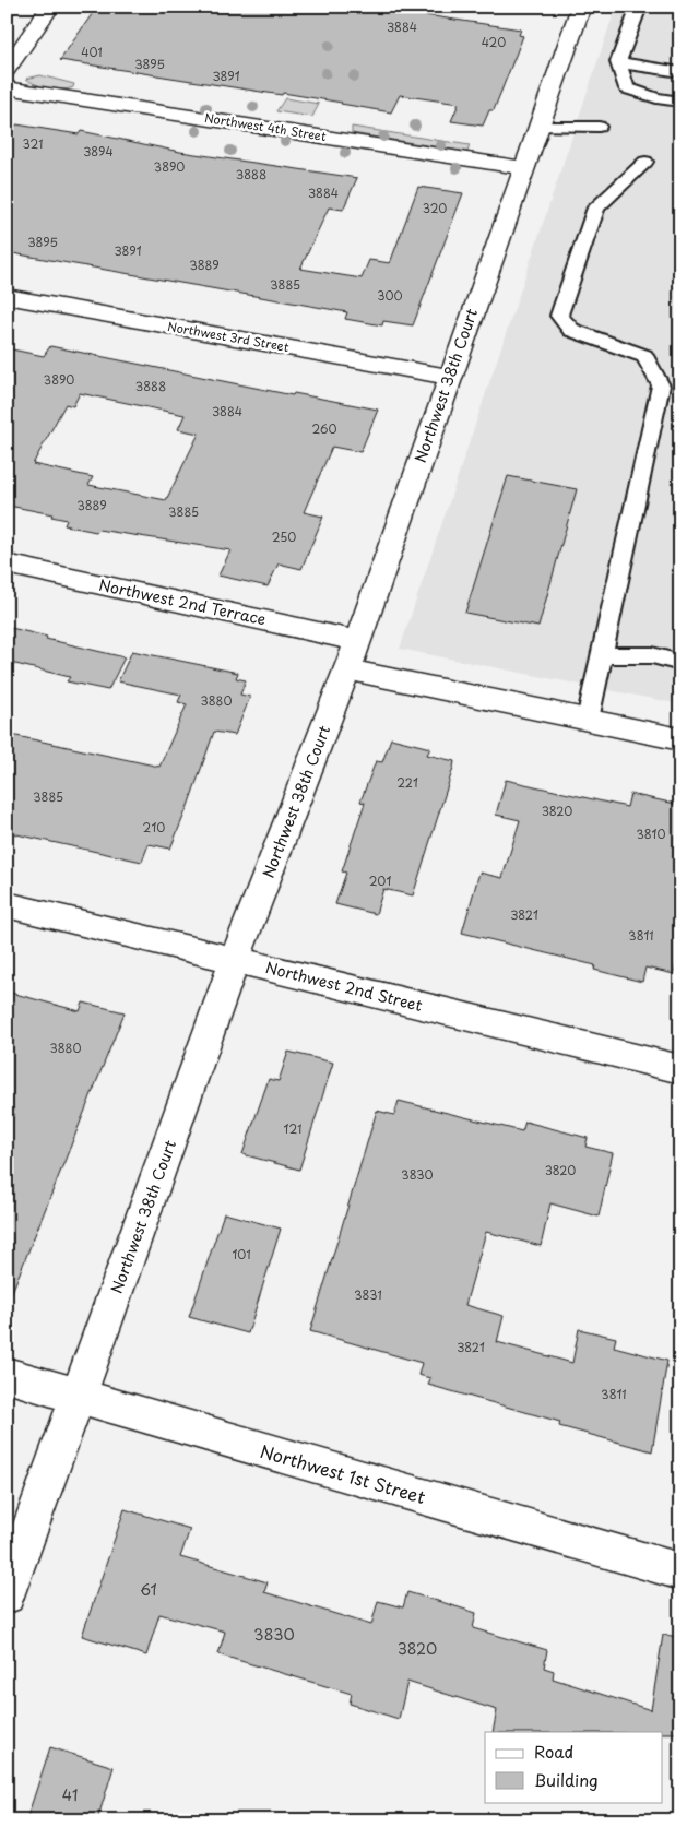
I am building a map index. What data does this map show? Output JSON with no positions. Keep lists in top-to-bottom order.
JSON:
{
  "streets": {
    "street": [
      "Northwest 4th Street",
      "Northwest 3rd Street",
      "Northwest 38th Court",
      "Northwest 2nd Terrace",
      "Northwest 2nd Street",
      "Northwest 1st Street"
    ]
  },
  "crossings": [
    ["Northwest 4th Street", "Northwest 38th Court"],
    ["Northwest 3rd Street", "Northwest 38th Court"],
    ["Northwest 38th Court", "Northwest 2nd Terrace"],
    ["Northwest 38th Court", "Northwest 2nd Street"],
    ["Northwest 38th Court", "Northwest 1st Street"]
  ],
  "house_numbers": [
    "3884",
    "420",
    "401",
    "3895",
    "3891",
    "321",
    "3894",
    "3890",
    "3888",
    "3884",
    "320",
    "3895",
    "3891",
    "3889",
    "3885",
    "300",
    "3890",
    "3888",
    "3884",
    "260",
    "3889",
    "3885",
    "250",
    "3880",
    "221",
    "3885",
    "3820",
    "210",
    "3810",
    "201",
    "3821",
    "3811",
    "3880",
    "121",
    "3820",
    "3830",
    "101",
    "3831",
    "3821",
    "3811",
    "61",
    "3830",
    "3820",
    "41"
  ],
  "legend": ["Road", "Building"]
}
